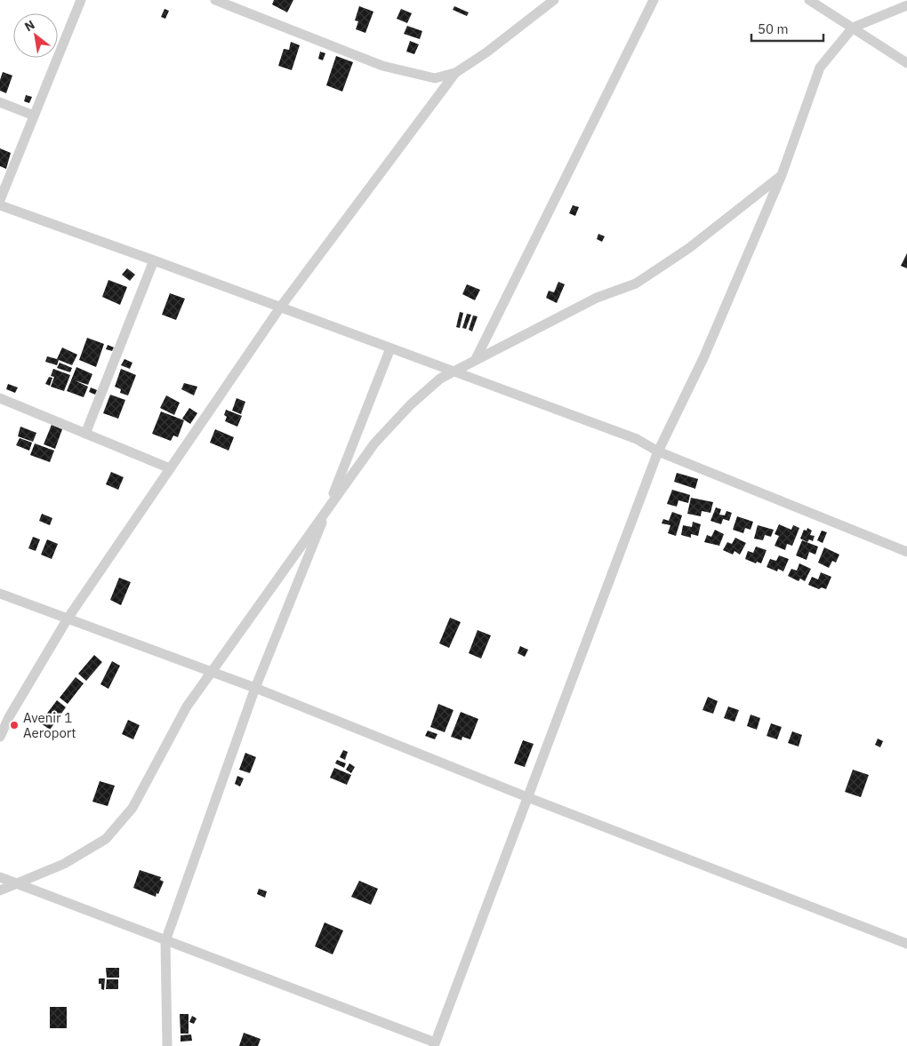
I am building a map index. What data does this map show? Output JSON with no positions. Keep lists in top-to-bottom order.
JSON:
{
  "places": ["Avenir 1 Aeroport"],
  "scale_bar": "50 m",
  "north": "top left"
}
